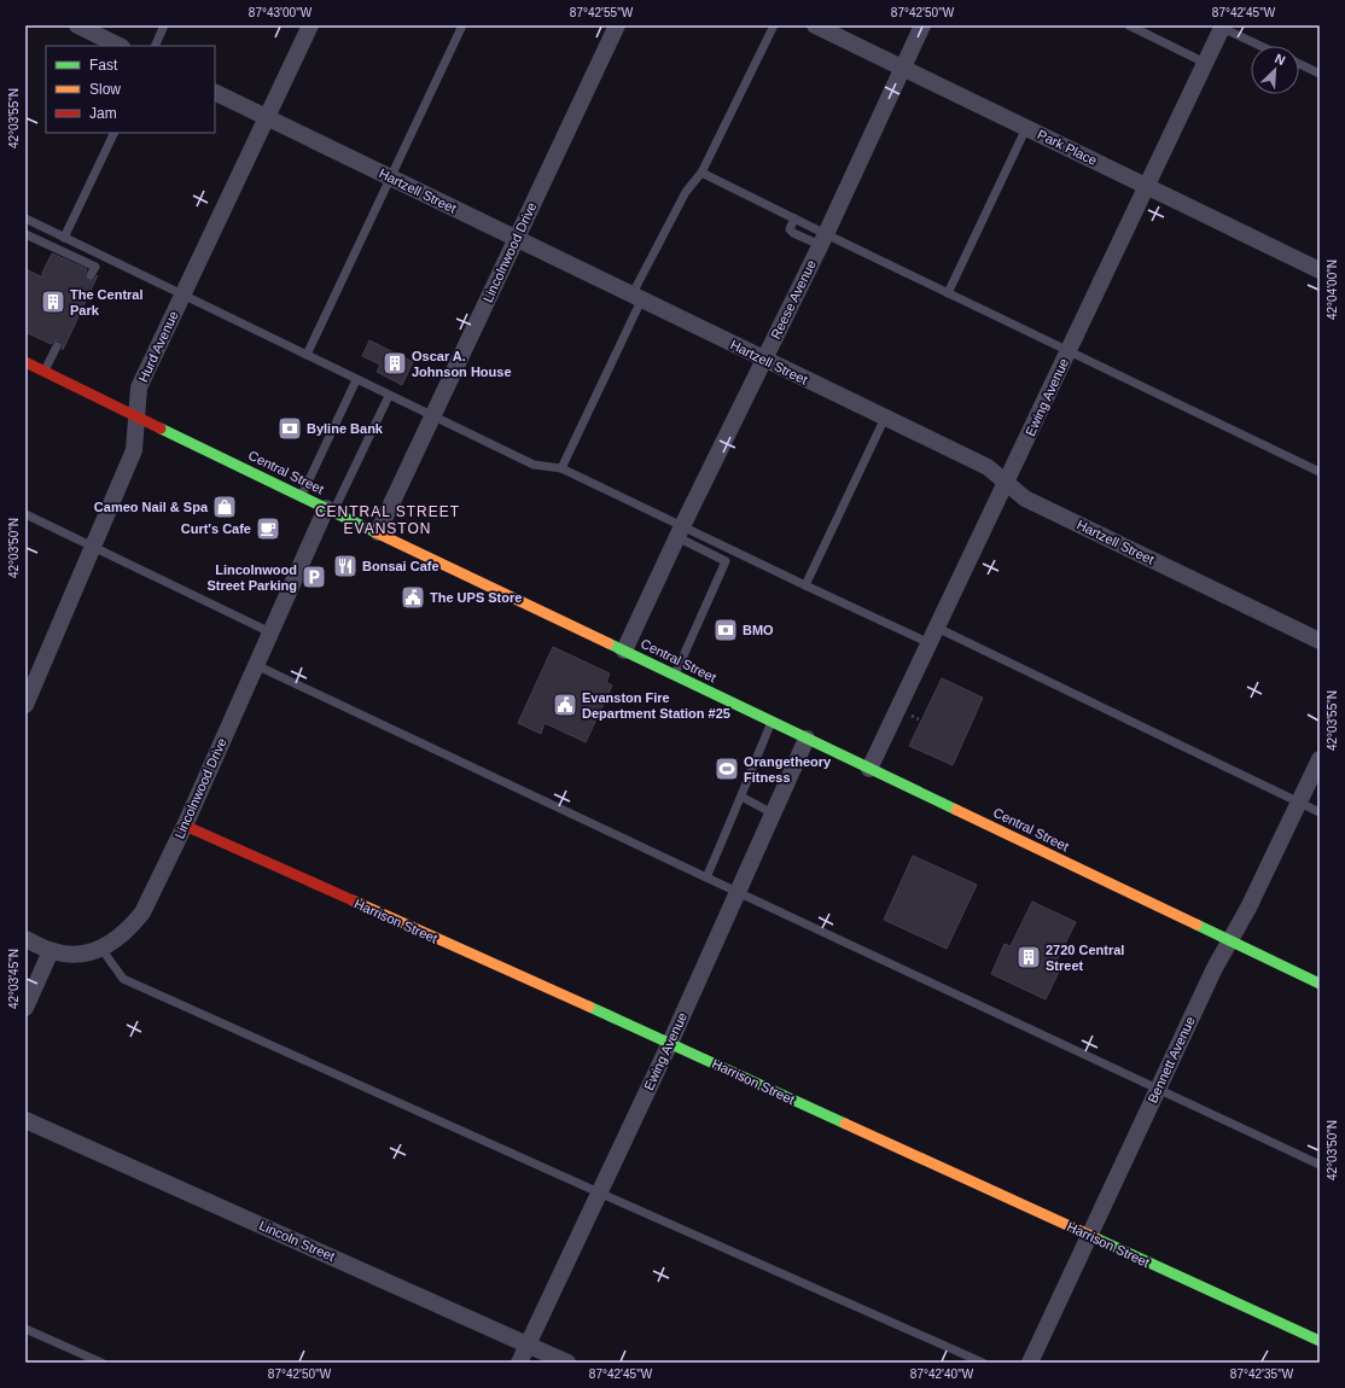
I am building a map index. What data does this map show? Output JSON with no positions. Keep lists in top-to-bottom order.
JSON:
{
  "streets": {
    "main road": ["Central Street", "Harrison Street"],
    "street": [
      "Park Place",
      "Hartzell Street",
      "Lincolnwood Drive",
      "Reese Avenue",
      "Hurd Avenue",
      "Ewing Avenue",
      "Bennett Avenue",
      "Lincoln Street"
    ]
  },
  "crossings": [
    ["Park Place", "Reese Avenue"],
    ["Park Place", "Ewing Avenue"],
    ["Hartzell Street", "Lincolnwood Drive"],
    ["Hartzell Street", "Reese Avenue"],
    ["Hartzell Street", "Hurd Avenue"],
    ["Hartzell Street", "Ewing Avenue"],
    ["Lincolnwood Drive", "Central Street"],
    ["Lincolnwood Drive", "Harrison Street"],
    ["Reese Avenue", "Central Street"],
    ["Hurd Avenue", "Central Street"],
    ["Ewing Avenue", "Central Street"],
    ["Ewing Avenue", "Harrison Street"],
    ["Ewing Avenue", "Lincoln Street"],
    ["Central Street", "Bennett Avenue"],
    ["Harrison Street", "Bennett Avenue"]
  ],
  "districts": ["CENTRAL STREET EVANSTON"],
  "places": {
    "building": ["The Central Park", "Oscar A. Johnson House", "2720 Central Street"],
    "bank": ["Byline Bank", "BMO"],
    "shop": ["Cameo Nail & Spa"],
    "cafe": ["Curt's Cafe"],
    "restaurant": ["Bonsai Cafe"],
    "parking": ["Lincolnwood Street Parking"],
    "public building": ["The UPS Store", "Evanston Fire Department Station #25"],
    "sports": ["Orangetheory Fitness"]
  },
  "legend": ["Fast", "Slow", "Jam"],
  "north": "top right",
  "coordinates": [
    "87°43'00\"W",
    "87°42'55\"W",
    "87°42'50\"W",
    "87°42'45\"W",
    "42°03'55\"N",
    "42°04'00\"N",
    "42°03'50\"N",
    "42°03'45\"N",
    "87°42'40\"W",
    "87°42'35\"W"
  ]
}
